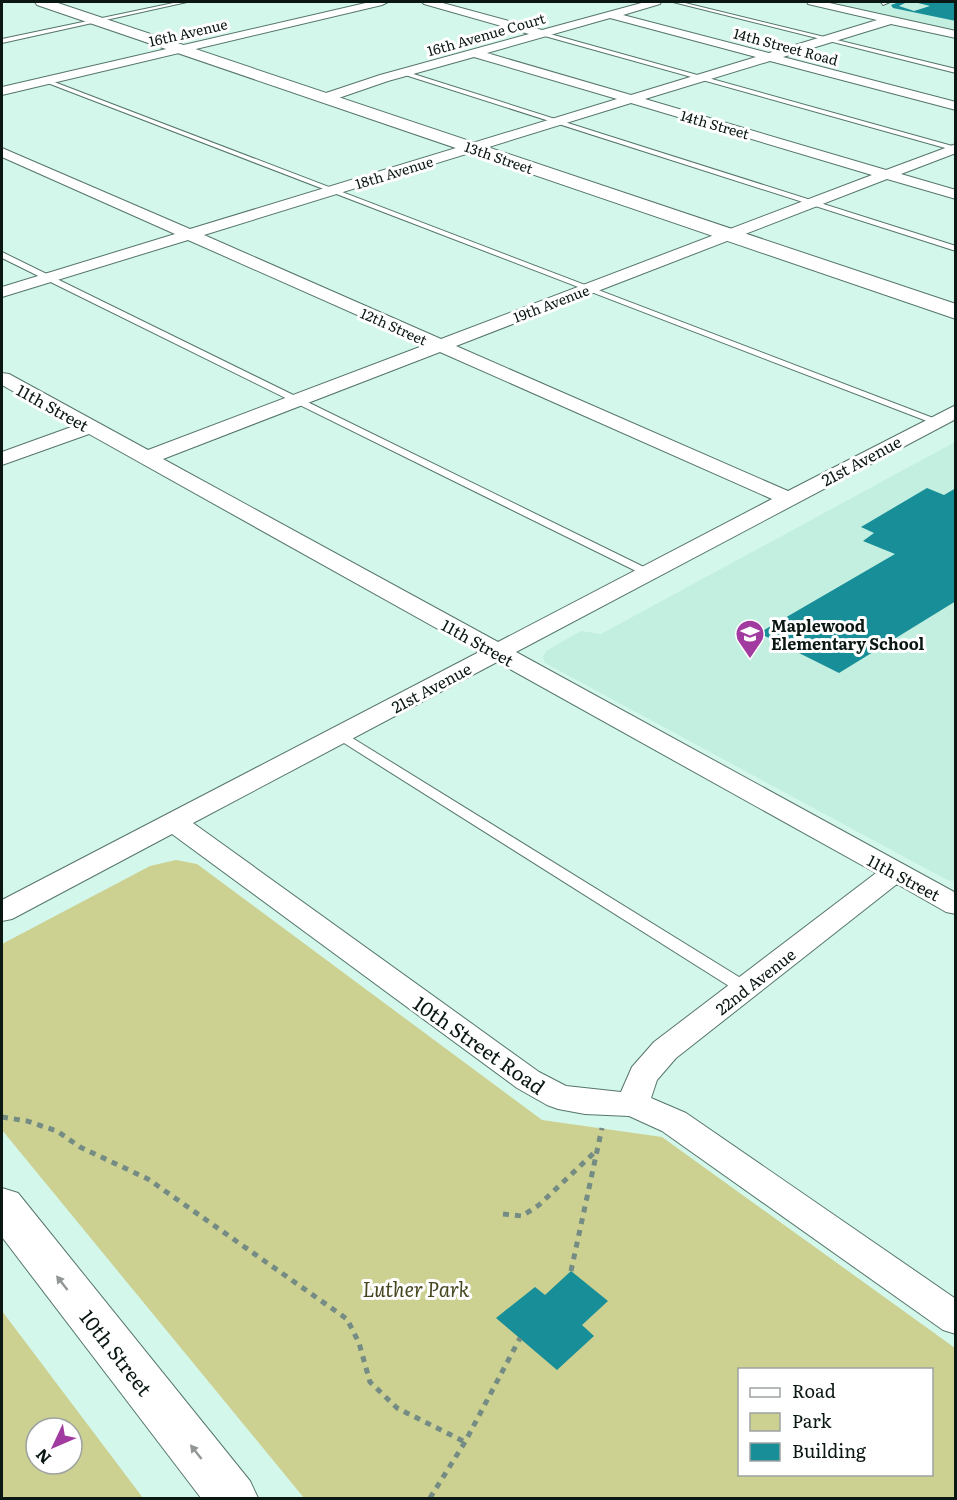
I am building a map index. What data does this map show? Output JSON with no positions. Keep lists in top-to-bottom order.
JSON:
{
  "streets": {
    "street": [
      "16th Avenue",
      "16th Avenue Court",
      "14th Street Road",
      "14th Street",
      "13th Street",
      "18th Avenue",
      "19th Avenue",
      "12th Street",
      "11th Street",
      "21st Avenue",
      "22nd Avenue",
      "10th Street Road",
      "10th Street"
    ]
  },
  "crossings": [
    ["16th Avenue", "13th Street"],
    ["16th Avenue Court", "14th Street Road"],
    ["16th Avenue Court", "14th Street"],
    ["16th Avenue Court", "13th Street"],
    ["14th Street Road", "18th Avenue"],
    ["14th Street", "18th Avenue"],
    ["14th Street", "19th Avenue"],
    ["13th Street", "18th Avenue"],
    ["13th Street", "19th Avenue"],
    ["18th Avenue", "12th Street"],
    ["19th Avenue", "12th Street"],
    ["19th Avenue", "11th Street"],
    ["12th Street", "21st Avenue"],
    ["11th Street", "21st Avenue"],
    ["11th Street", "22nd Avenue"],
    ["21st Avenue", "10th Street Road"],
    ["22nd Avenue", "10th Street Road"]
  ],
  "one_way": ["10th Street"],
  "parks": ["Luther Park"],
  "places": {
    "school or university": ["Maplewood Elementary School"]
  },
  "legend": ["Road", "Park", "Building"],
  "north": "bottom left"
}
